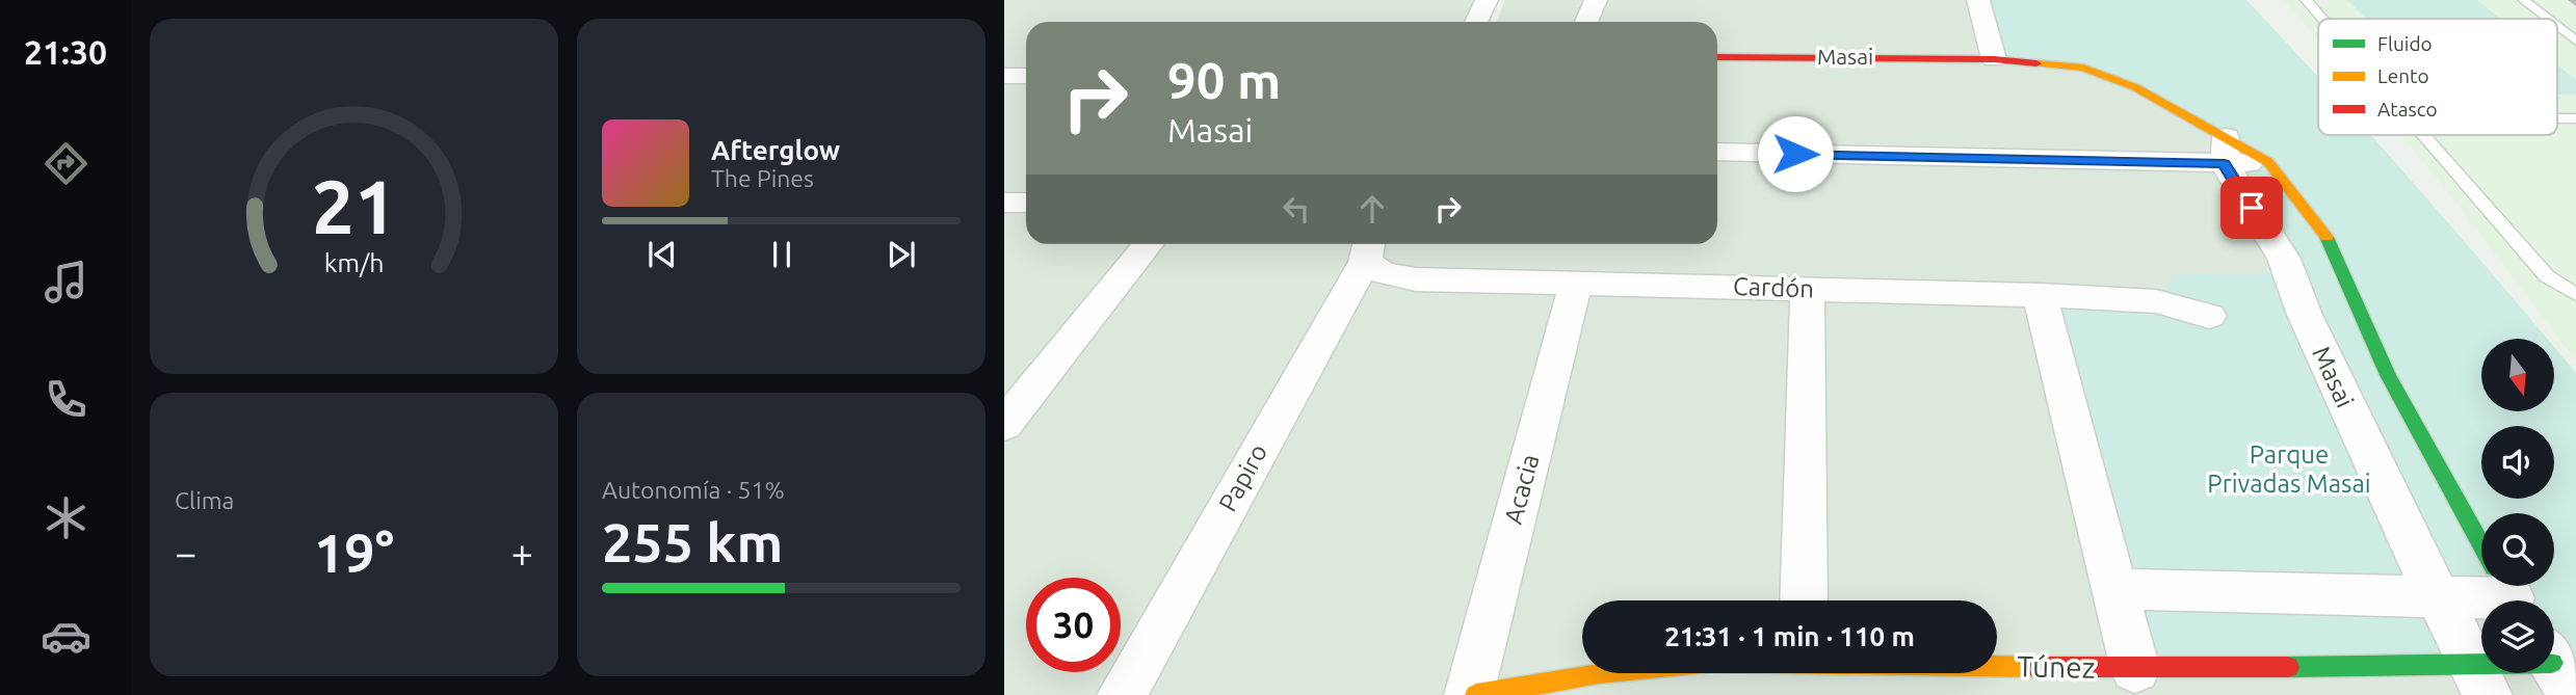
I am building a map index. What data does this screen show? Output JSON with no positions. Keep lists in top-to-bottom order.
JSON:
{
  "streets": {
    "street": [
      "Masai",
      "Cardón",
      "Papiro",
      "Acacia",
      "Túnez"
    ]
  },
  "crossings": [
    ["Masai", "Túnez"],
    ["Cardón", "Papiro"],
    ["Cardón", "Acacia"]
  ],
  "parks": ["Parque Privadas Masai"],
  "legend": ["Fluido", "Lento", "Atasco"],
  "north": "bottom",
  "page": {
    "tabs": "21:30",
    "turn": ["90 m", "Masai"],
    "song": ["Afterglow", "The Pines"],
    "tile": [
      "Clima",
      ["Autonomía · 51%", "255 km"]
    ],
    "heat": ["−", "19°", "+"],
    "limit": "30",
    "trip": "21:31 · 1 min · 110 m",
    "gauge": ["21", "km/h"]
  }
}
